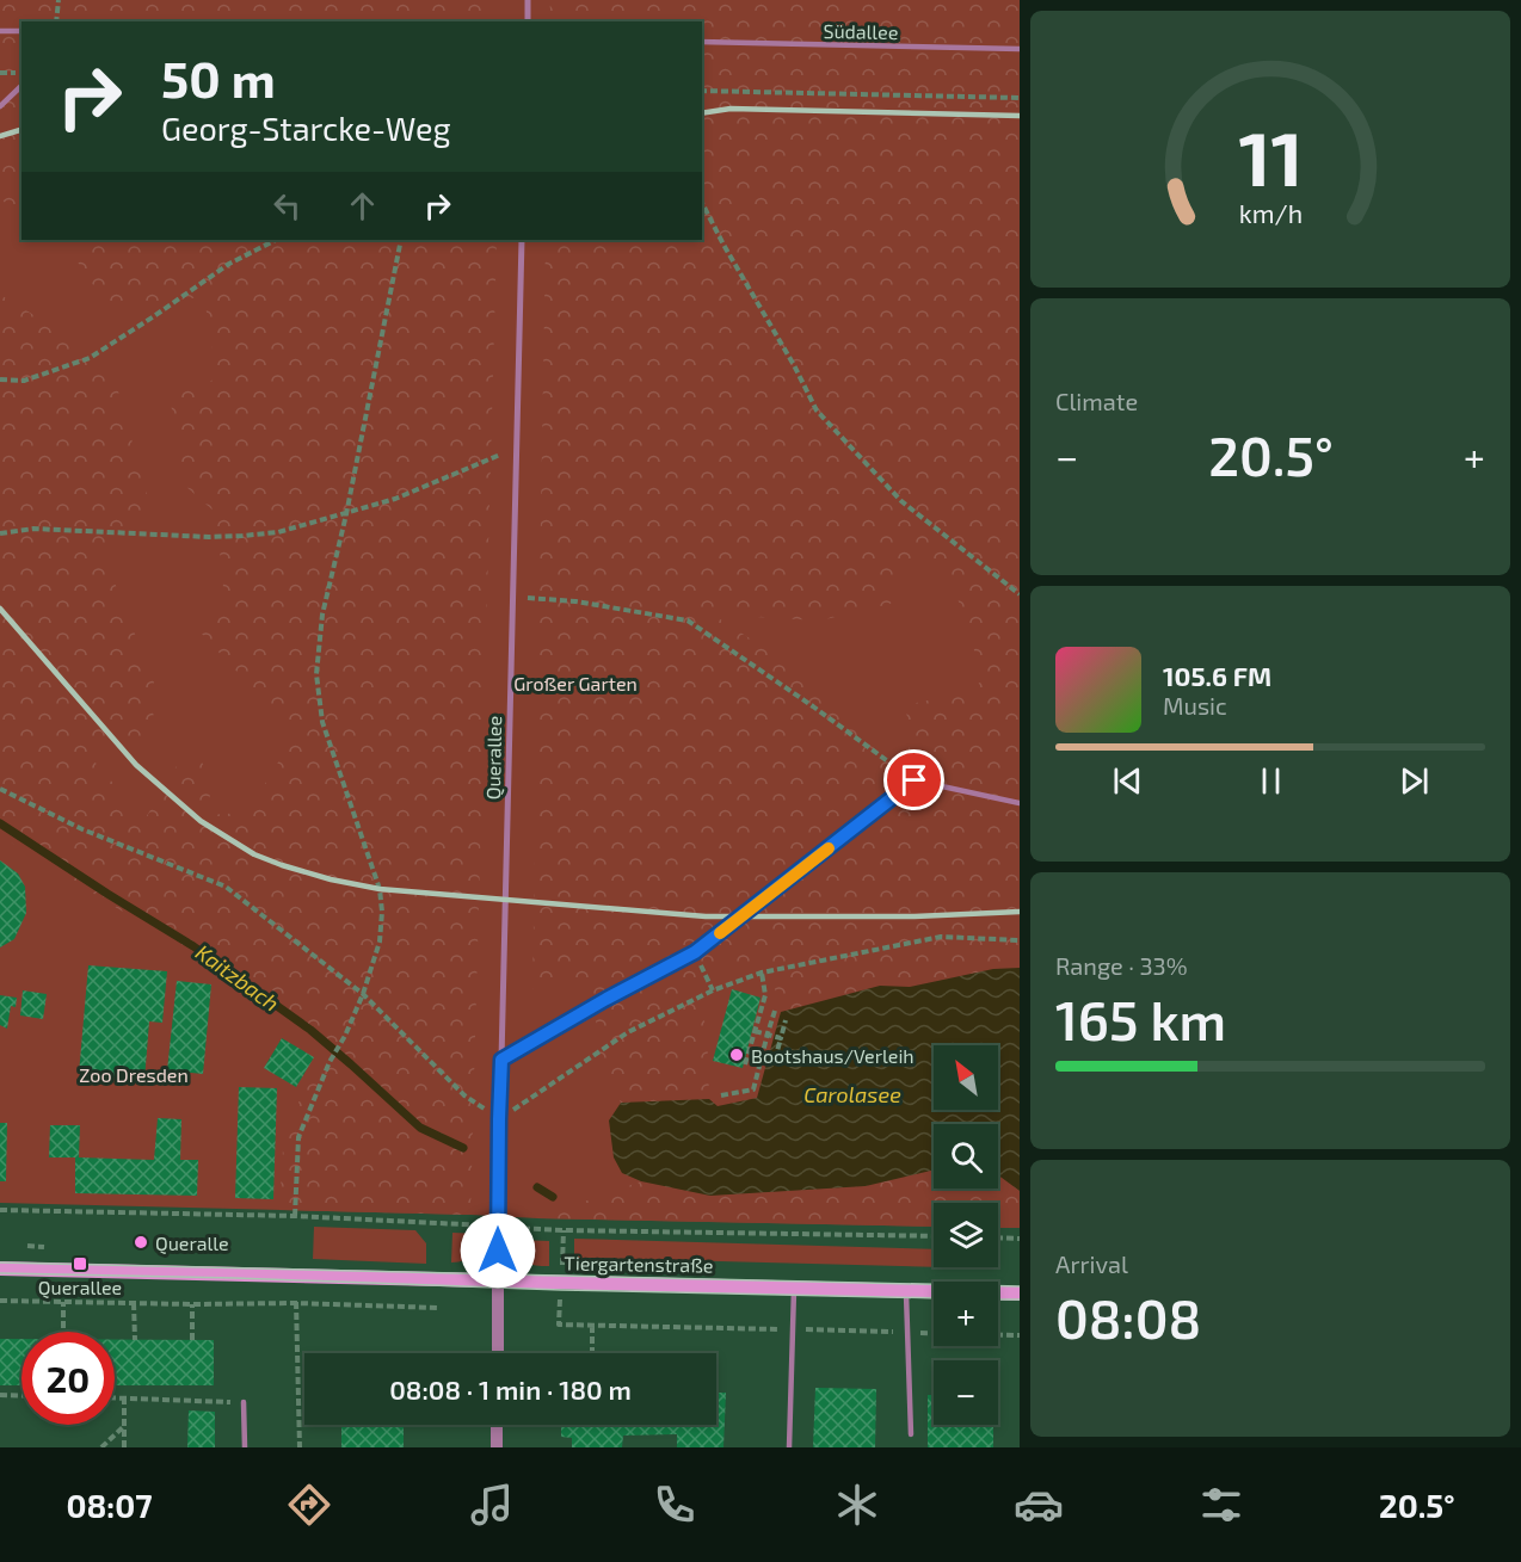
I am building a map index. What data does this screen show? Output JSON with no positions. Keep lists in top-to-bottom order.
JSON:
{
  "streets": {
    "main road": ["Tiergartenstraße"],
    "street": ["Querallee"],
    "lane": ["Südallee"]
  },
  "crossings": [
    ["Querallee", "Tiergartenstraße"]
  ],
  "water": ["Kaitzbach", "Carolasee"],
  "parks": ["Großer Garten", "Zoo Dresden"],
  "places": {
    "other": ["Bootshaus/Verleih", "Queralle"],
    "transit": ["Querallee"]
  },
  "north": "top left",
  "page": {
    "turn": ["50 m", "Georg-Starcke-Weg"],
    "tile": [
      "Climate",
      ["Range · 33%", "165 km"],
      ["Arrival", "08:08"]
    ],
    "heat": ["−", "20.5°", "+"],
    "song": ["105.6 FM", "Music"],
    "map_buttons": ["+", "−"],
    "limit": "20",
    "trip": "08:08 · 1 min · 180 m",
    "tabs": ["08:07", "20.5°"],
    "gauge": ["11", "km/h"]
  }
}
